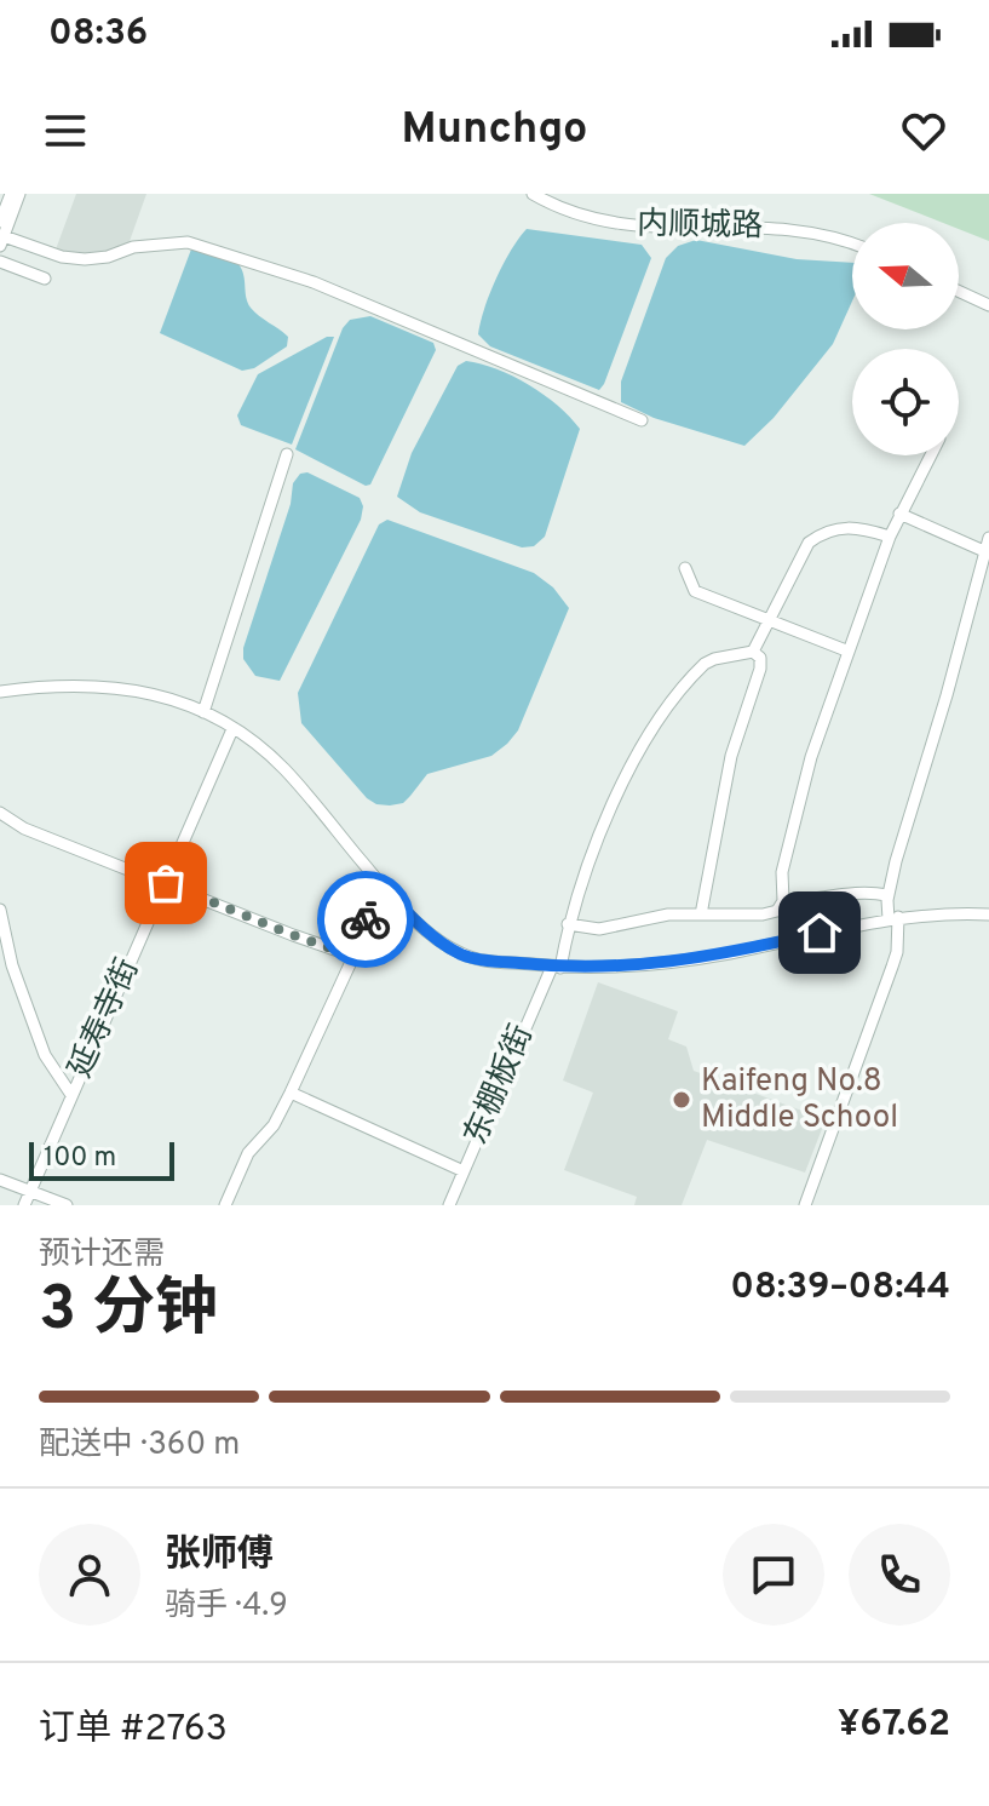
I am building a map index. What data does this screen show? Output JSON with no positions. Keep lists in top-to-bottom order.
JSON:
{
  "streets": {
    "street": ["内顺城路", "延寿寺街", "东棚板街"]
  },
  "places": ["Kaifeng No.8 Middle School"],
  "scale_bar": "100 m",
  "north": "left",
  "page": {
    "status": "08:36",
    "header": "Munchgo",
    "scale": "100 m",
    "heading": ["3 分钟", "预计还需", "08:39–08:44"],
    "panel": [
      "张师傅",
      "骑手 · 4.9",
      "订单 #2763",
      "¥67.62"
    ],
    "bar": "配送中 · 360 m"
  }
}
